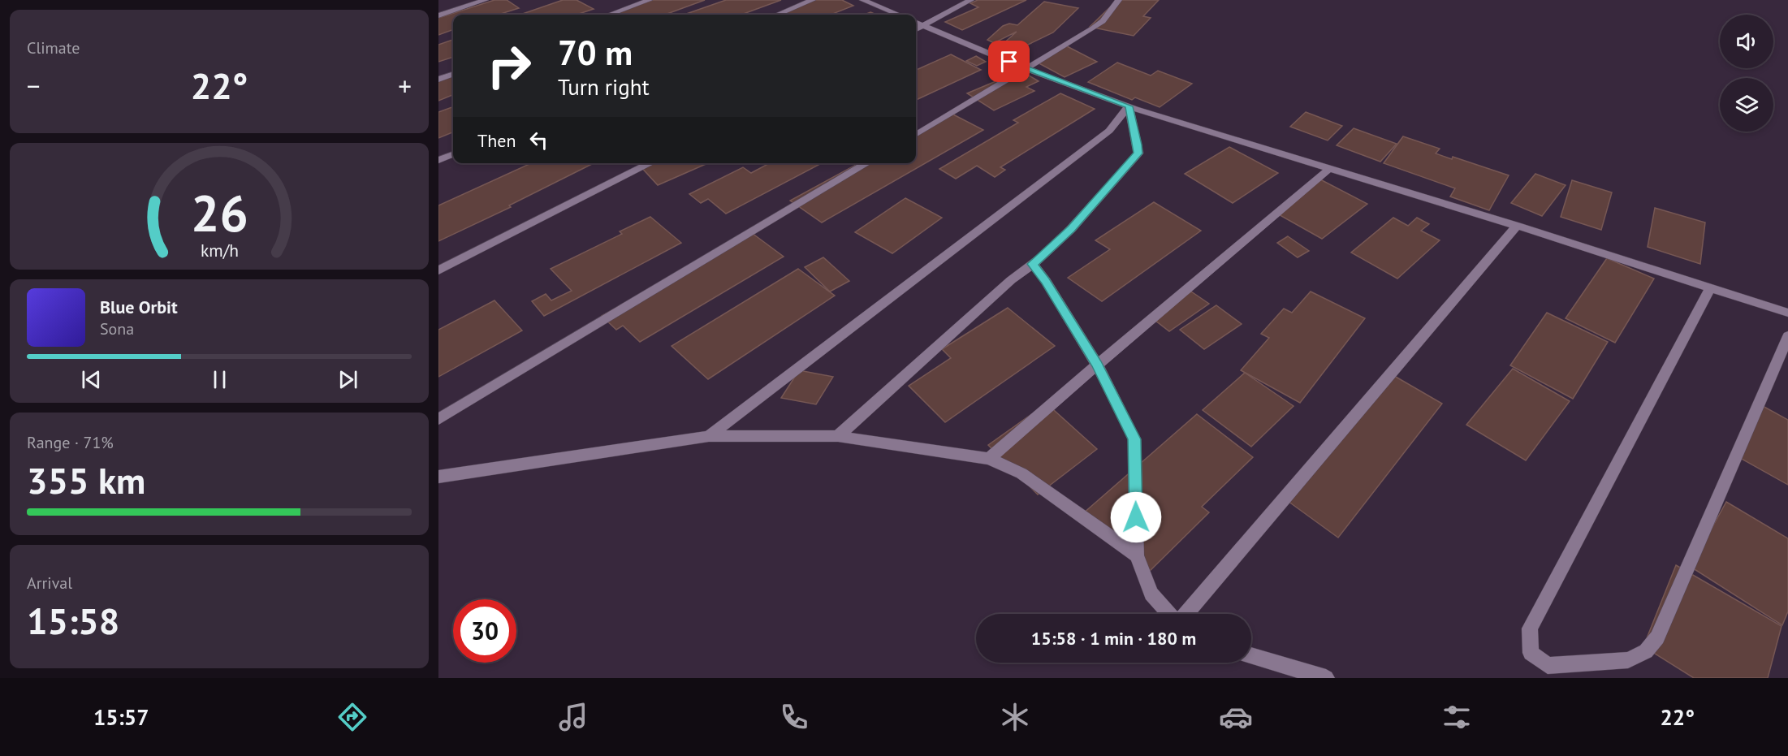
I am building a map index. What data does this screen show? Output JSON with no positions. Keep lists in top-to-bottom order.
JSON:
{
  "page": {
    "tile": [
      "Climate",
      ["Range · 71%", "355 km"],
      ["Arrival", "15:58"]
    ],
    "turn": ["70 m", "Turn right"],
    "heat": ["−", "22°", "+"],
    "then": "Then",
    "song": ["Blue Orbit", "Sona"],
    "limit": "30",
    "trip": "15:58 · 1 min · 180 m",
    "tabs": ["15:57", "22°"],
    "gauge": ["26", "km/h"]
  }
}
